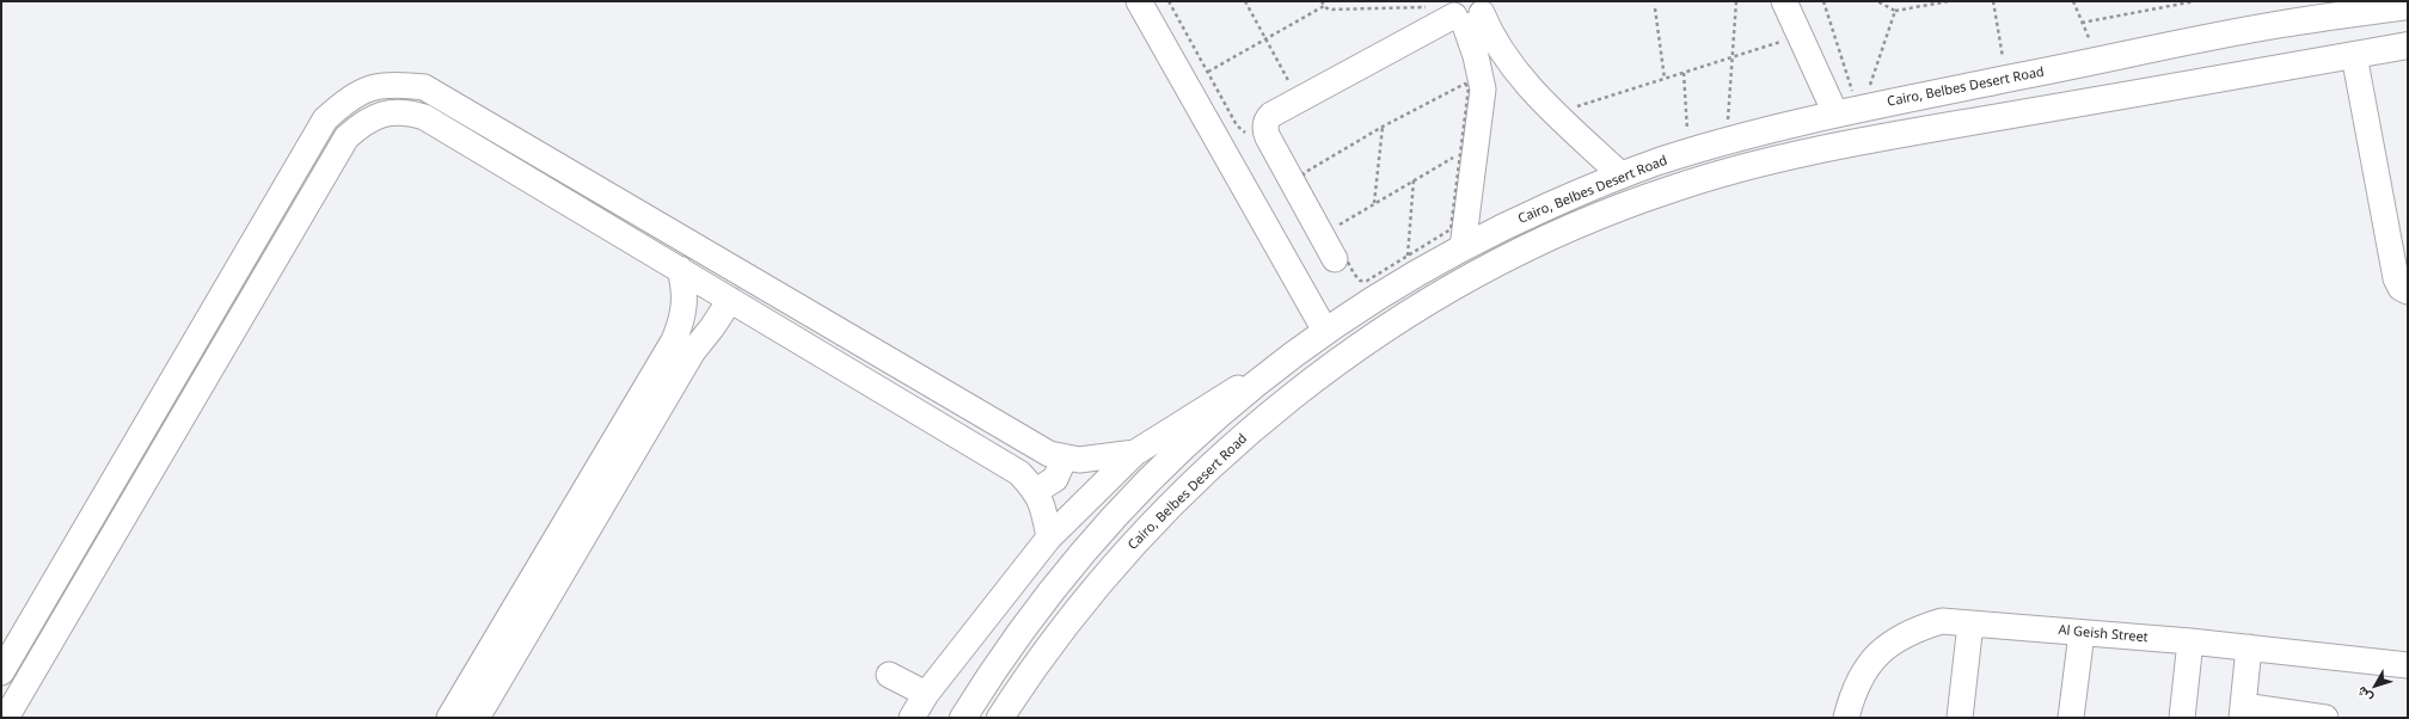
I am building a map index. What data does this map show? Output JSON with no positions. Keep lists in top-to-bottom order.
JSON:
{
  "streets": {
    "highway": ["Cairo, Belbes Desert Road"],
    "street": ["Al Geish Street"]
  },
  "north": "bottom left"
}
